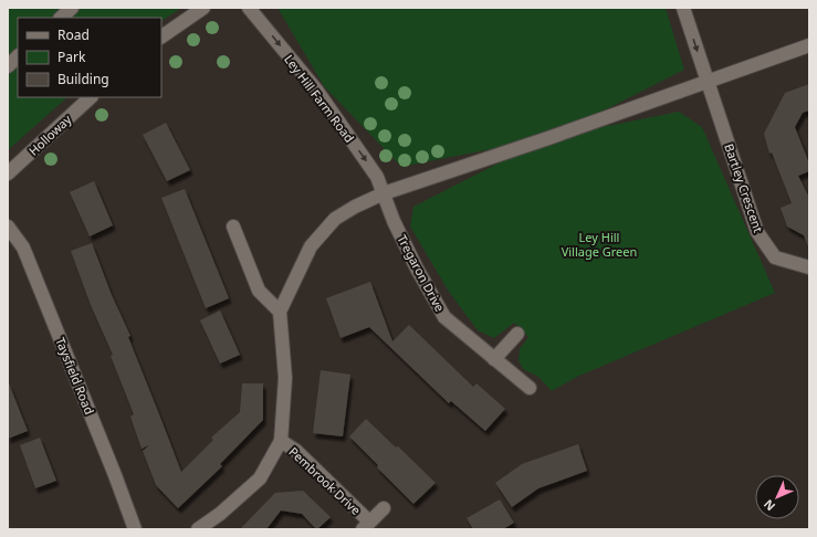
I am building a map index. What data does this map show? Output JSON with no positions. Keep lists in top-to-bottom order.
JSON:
{
  "streets": {
    "street": [
      "Ley Hill Farm Road",
      "Holloway",
      "Bartley Crescent",
      "Tregaron Drive",
      "Taysfield Road",
      "Pembrook Drive"
    ]
  },
  "crossings": [
    ["Ley Hill Farm Road", "Tregaron Drive"]
  ],
  "one_way": ["Ley Hill Farm Road"],
  "parks": ["Ley Hill Village Green"],
  "legend": ["Road", "Park", "Building"],
  "north": "bottom left"
}
